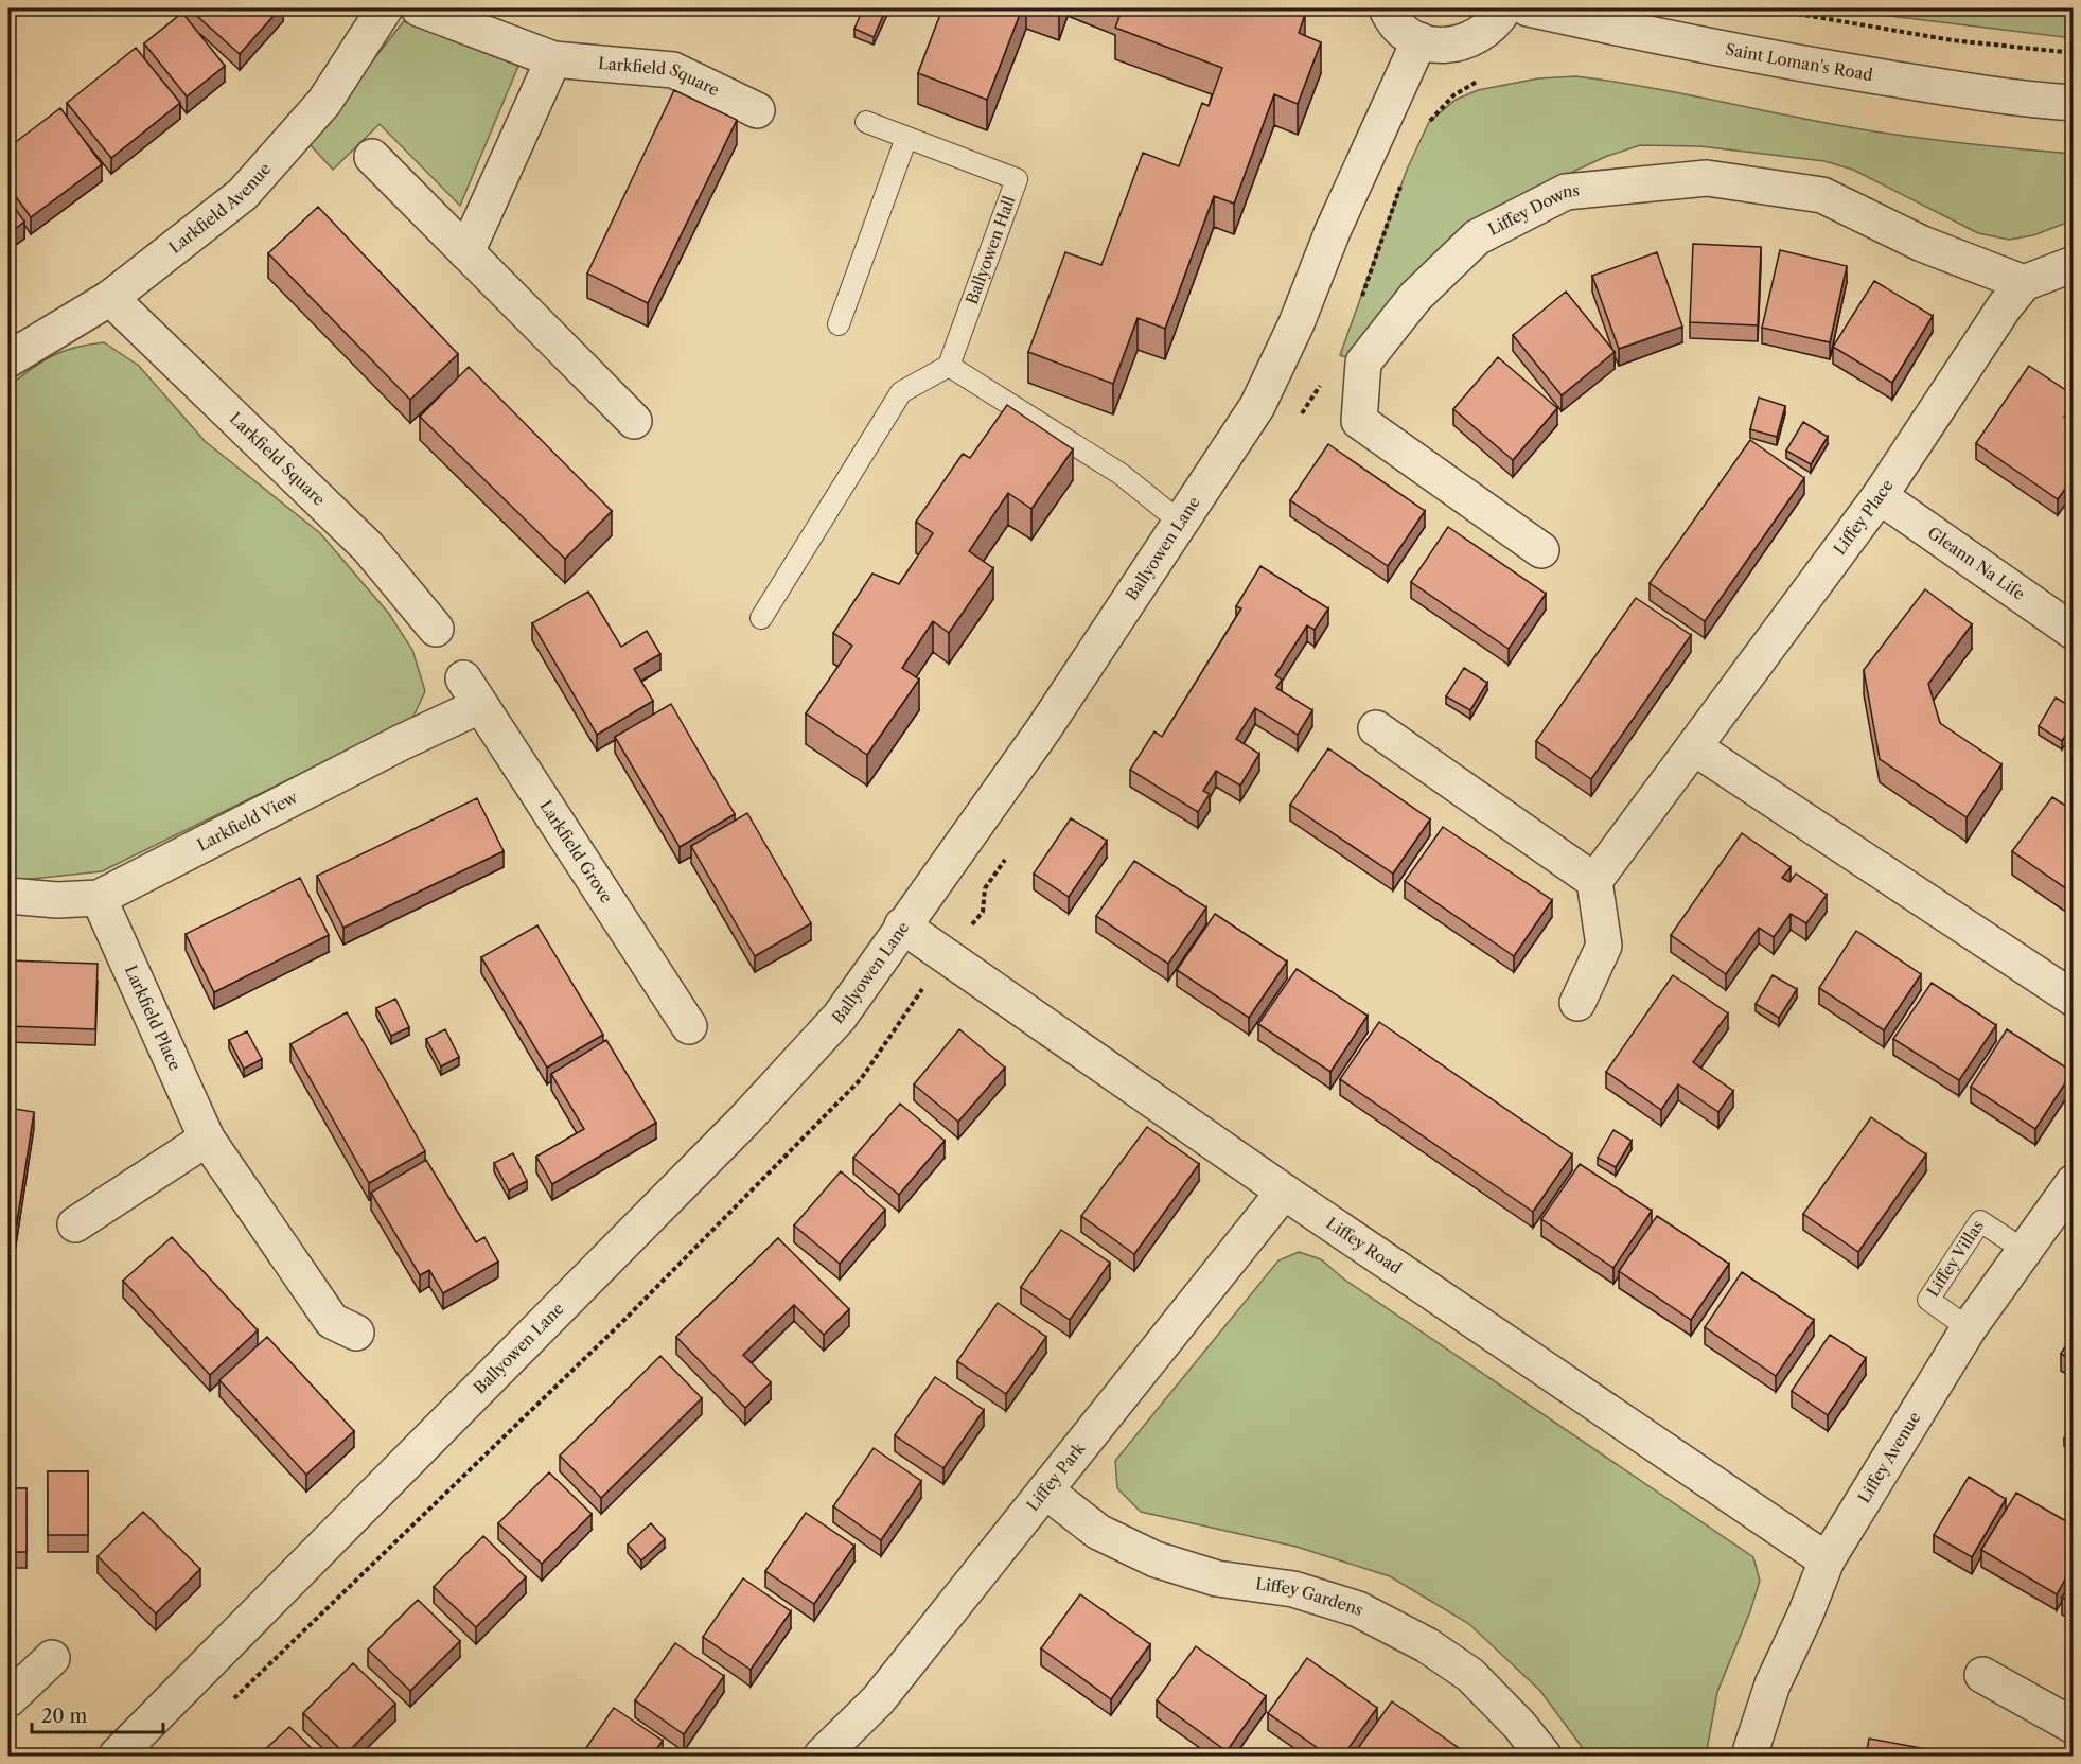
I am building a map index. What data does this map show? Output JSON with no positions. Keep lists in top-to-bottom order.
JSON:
{
  "streets": {
    "street": [
      "Saint Loman's Road",
      "Larkfield Square",
      "Larkfield Avenue",
      "Liffey Downs",
      "Liffey Place",
      "Ballyowen Lane",
      "Gleann Na Life",
      "Larkfield View",
      "Larkfield Grove",
      "Larkfield Place",
      "Liffey Road",
      "Liffey Avenue",
      "Liffey Park",
      "Liffey Gardens"
    ],
    "lane": ["Ballyowen Hall", "Liffey Villas"]
  },
  "crossings": [
    ["Larkfield Square", "Larkfield Avenue"],
    ["Liffey Downs", "Liffey Place"],
    ["Liffey Place", "Gleann Na Life"],
    ["Ballyowen Lane", "Liffey Road"],
    ["Larkfield View", "Larkfield Grove"],
    ["Larkfield View", "Larkfield Place"],
    ["Liffey Road", "Liffey Avenue"],
    ["Liffey Road", "Liffey Park"],
    ["Liffey Villas", "Liffey Avenue"],
    ["Liffey Park", "Liffey Gardens"]
  ],
  "scale_bar": "20 m"
}
